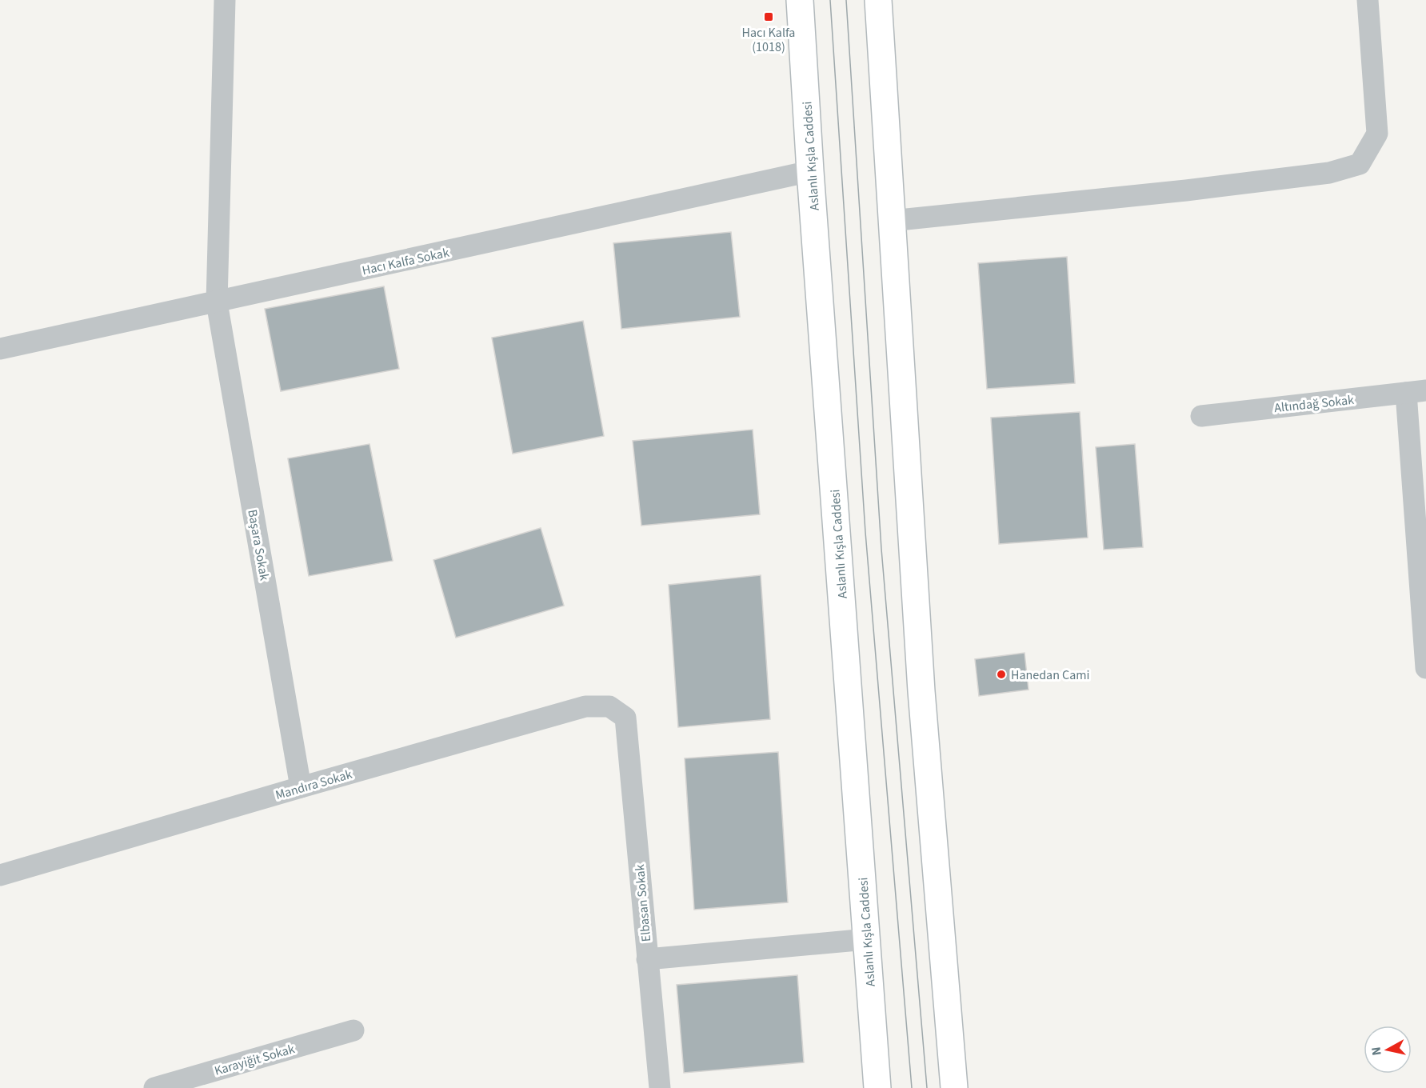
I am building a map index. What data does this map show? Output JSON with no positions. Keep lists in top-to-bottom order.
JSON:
{
  "streets": {
    "main road": ["Aslanlı Kışla Caddesi"],
    "street": [
      "Hacı Kalfa Sokak",
      "Altındağ Sokak",
      "Başara Sokak",
      "Mandıra Sokak",
      "Elbasan Sokak",
      "Karayiğit Sokak"
    ]
  },
  "crossings": [
    ["Aslanlı Kışla Caddesi", "Hacı Kalfa Sokak"],
    ["Hacı Kalfa Sokak", "Başara Sokak"],
    ["Başara Sokak", "Mandıra Sokak"],
    ["Mandıra Sokak", "Elbasan Sokak"]
  ],
  "places": {
    "transit": ["Hacı Kalfa (1018)"],
    "other": ["Hanedan Cami"]
  },
  "north": "left"
}
